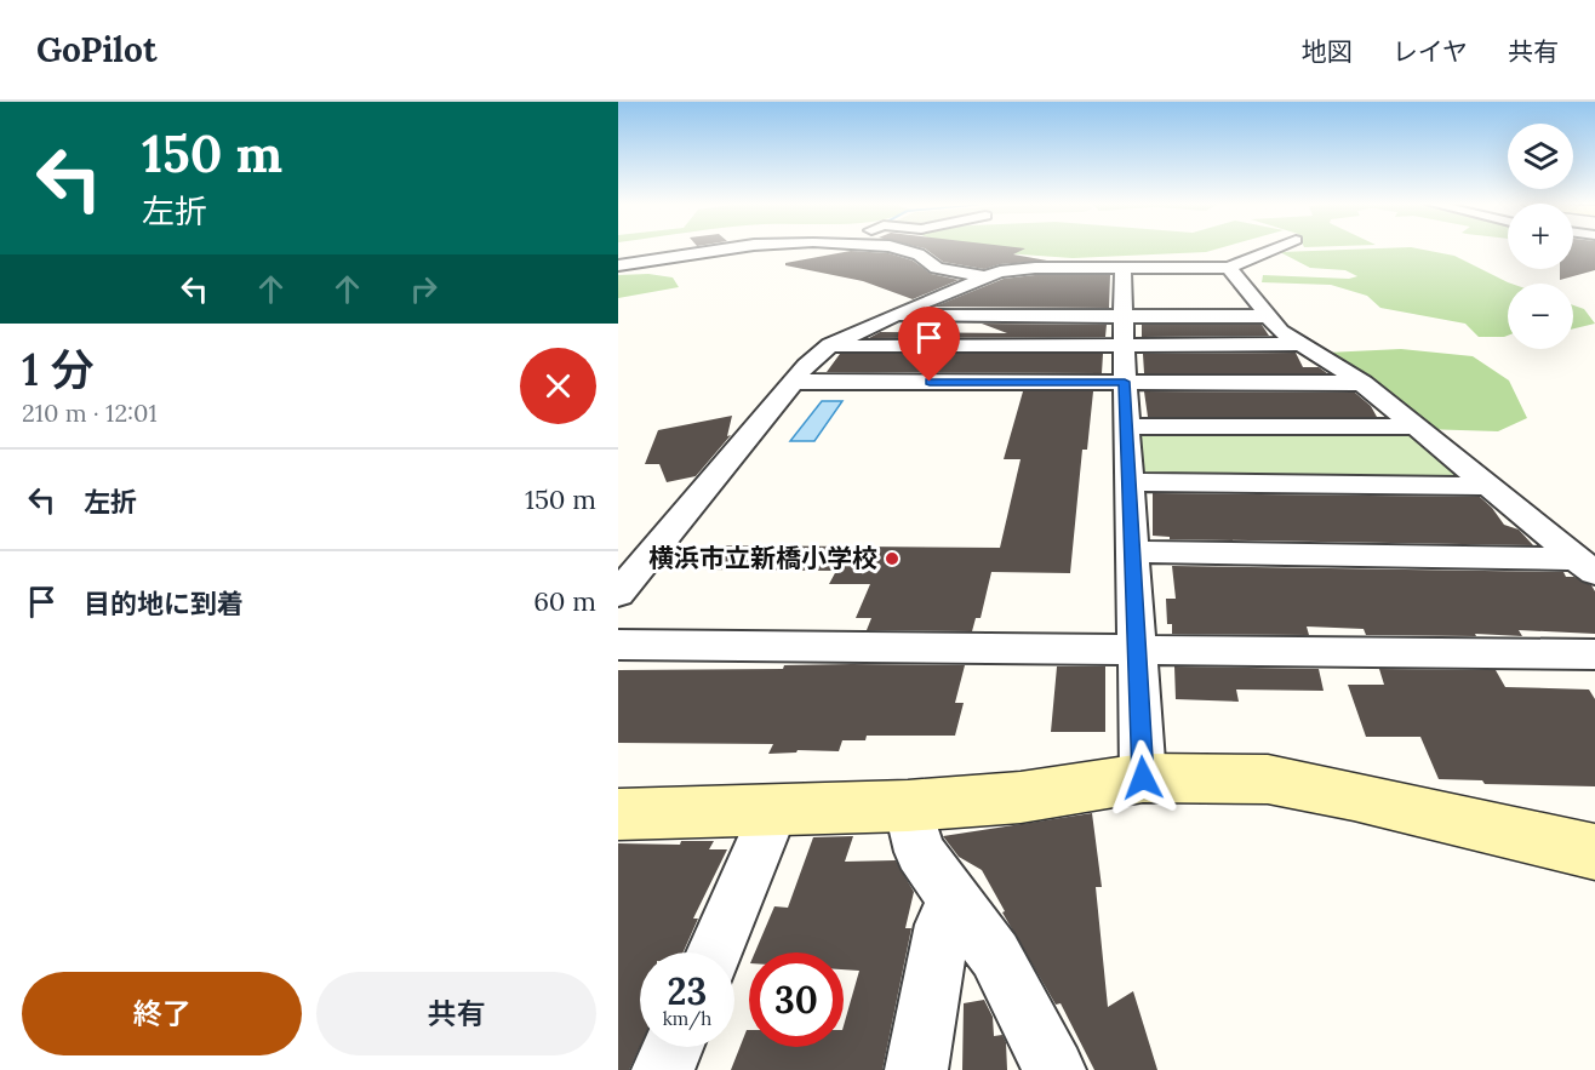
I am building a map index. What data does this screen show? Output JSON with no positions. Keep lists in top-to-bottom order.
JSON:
{
  "places": ["横浜市立新橋小学校"],
  "page": {
    "header": "GoPilot",
    "nav": ["地図", "レイヤ", "共有"],
    "turn": ["150 m", "左折"],
    "map_buttons": ["+", "−"],
    "heading": ["1 分", "210 m · 12:01"],
    "list": [
      {
        "name": "左折",
        "value": "150 m"
      },
      {
        "name": "目的地に到着",
        "value": "60 m"
      }
    ],
    "speed": "23 km/h",
    "limit": "30",
    "buttons": ["終了", "共有"]
  }
}
